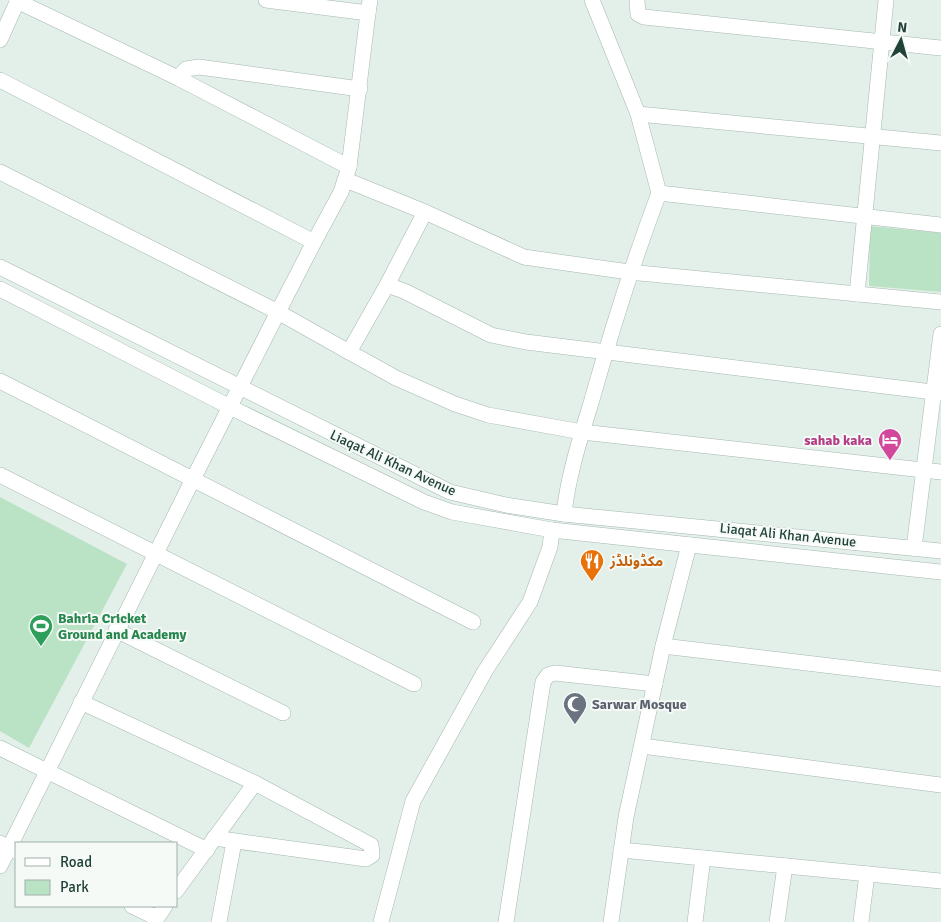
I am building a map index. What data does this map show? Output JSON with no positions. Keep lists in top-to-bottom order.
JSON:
{
  "streets": {
    "street": ["Liaqat Ali Khan Avenue"]
  },
  "places": {
    "hotel": ["sahab kaka"],
    "restaurant": ["مکڈونلڈز"],
    "sports": ["Bahria Cricket Ground and Academy"],
    "mosque": ["Sarwar Mosque"]
  },
  "legend": ["Road", "Park"],
  "north": "top"
}
